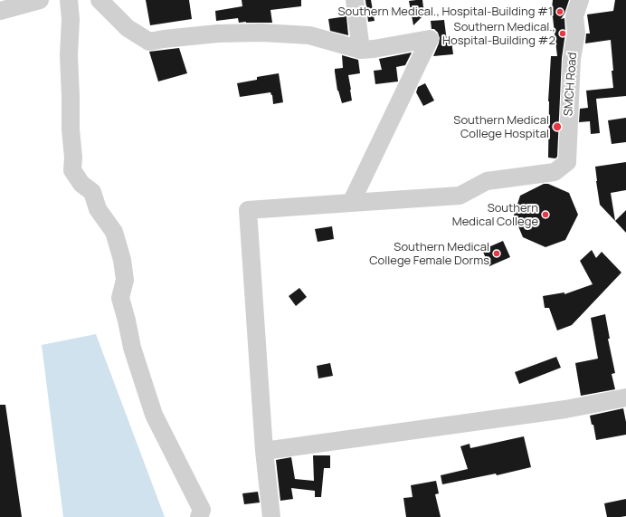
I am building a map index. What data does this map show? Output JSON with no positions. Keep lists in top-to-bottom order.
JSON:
{
  "streets": {
    "street": ["SMCH Road"]
  },
  "places": [
    "Southern Medical., Hospital-Building #1",
    "Southern Medical., Hospital-Building #2",
    "Southern Medical College Hospital",
    "Southern Medical College",
    "Southern Medical College Female Dorms"
  ]
}
